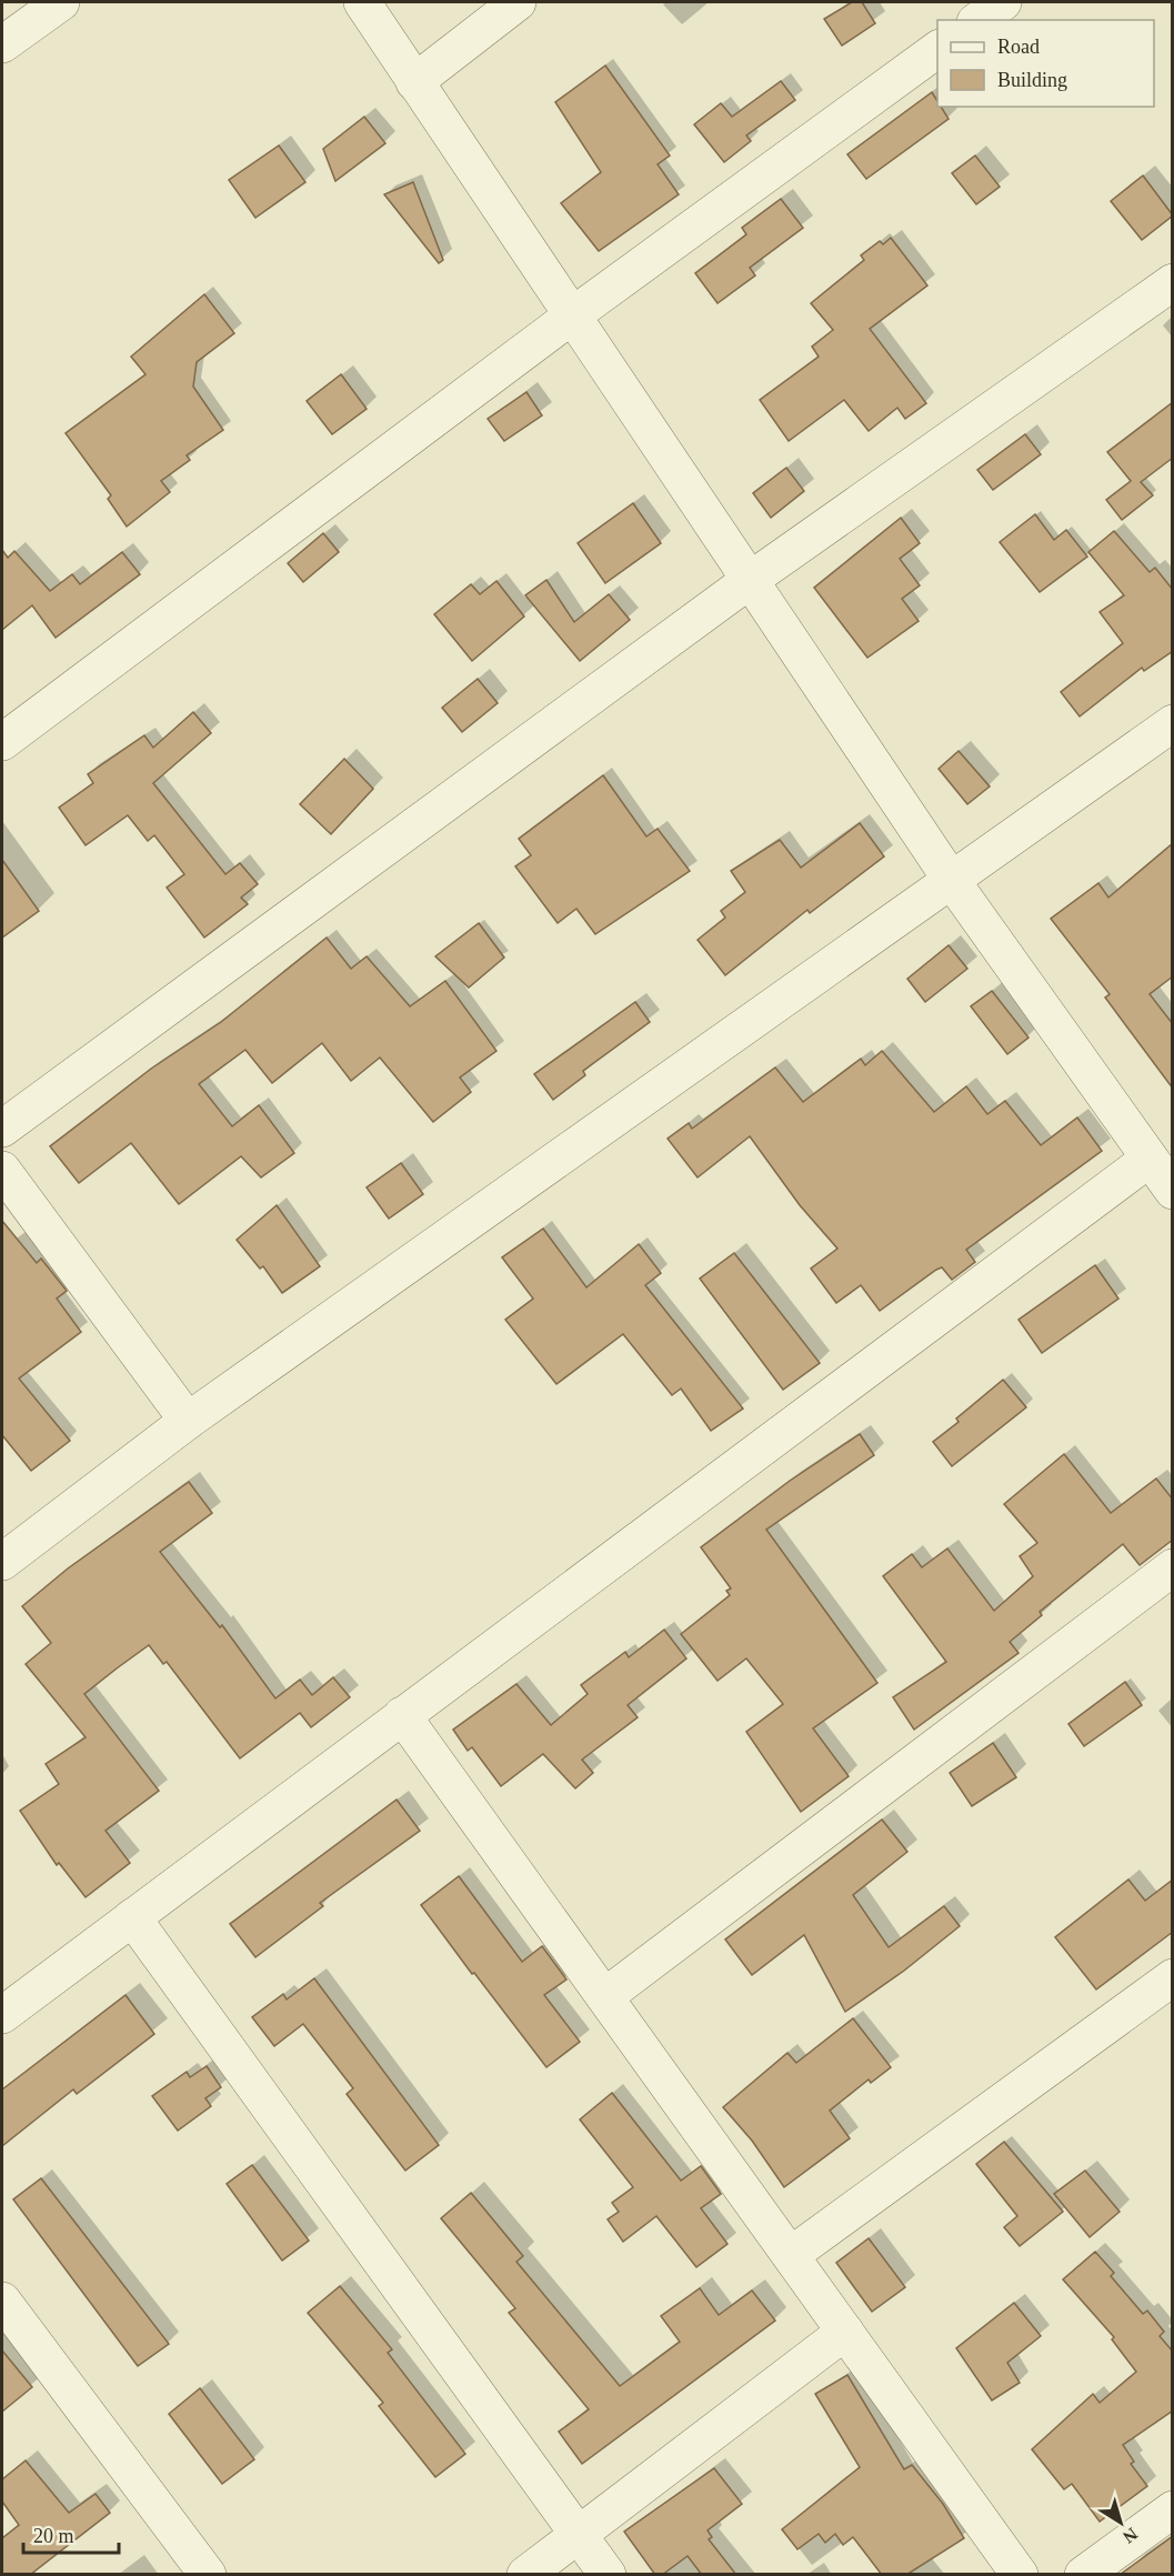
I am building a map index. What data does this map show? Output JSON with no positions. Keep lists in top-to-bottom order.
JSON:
{
  "legend": ["Road", "Building"],
  "scale_bar": "20 m",
  "north": "bottom right"
}
